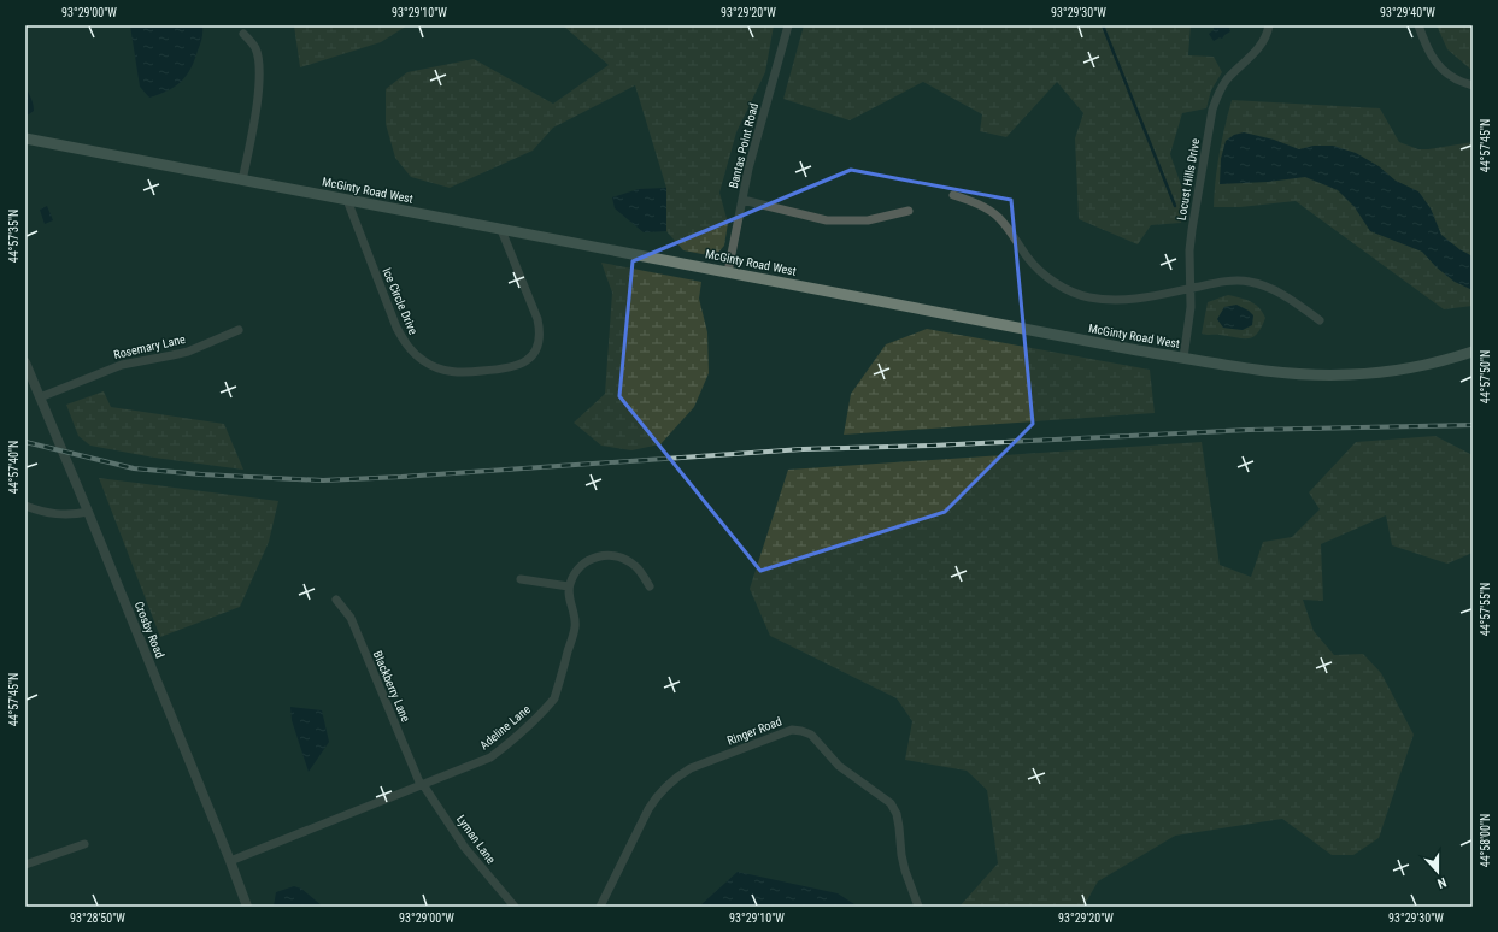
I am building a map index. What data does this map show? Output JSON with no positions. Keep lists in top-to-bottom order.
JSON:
{
  "streets": {
    "main road": ["McGinty Road West"],
    "street": [
      "Bantas Point Road",
      "Locust Hills Drive",
      "Ice Circle Drive",
      "Rosemary Lane",
      "Crosby Road",
      "Blackberry Lane",
      "Adeline Lane",
      "Ringer Road",
      "Lyman Lane"
    ]
  },
  "crossings": [
    ["Bantas Point Road", "McGinty Road West"],
    ["Locust Hills Drive", "McGinty Road West"],
    ["McGinty Road West", "Ice Circle Drive"],
    ["Rosemary Lane", "Crosby Road"],
    ["Crosby Road", "Adeline Lane"],
    ["Blackberry Lane", "Adeline Lane"],
    ["Blackberry Lane", "Lyman Lane"],
    ["Adeline Lane", "Lyman Lane"]
  ],
  "north": "bottom",
  "coordinates": [
    "93°29'00\"W",
    "93°29'10\"W",
    "93°29'20\"W",
    "93°29'30\"W",
    "93°29'40\"W",
    "44°57'45\"N",
    "44°57'35\"N",
    "44°57'50\"N",
    "44°57'40\"N",
    "44°57'55\"N",
    "44°58'00\"N",
    "93°28'50\"W"
  ]
}
